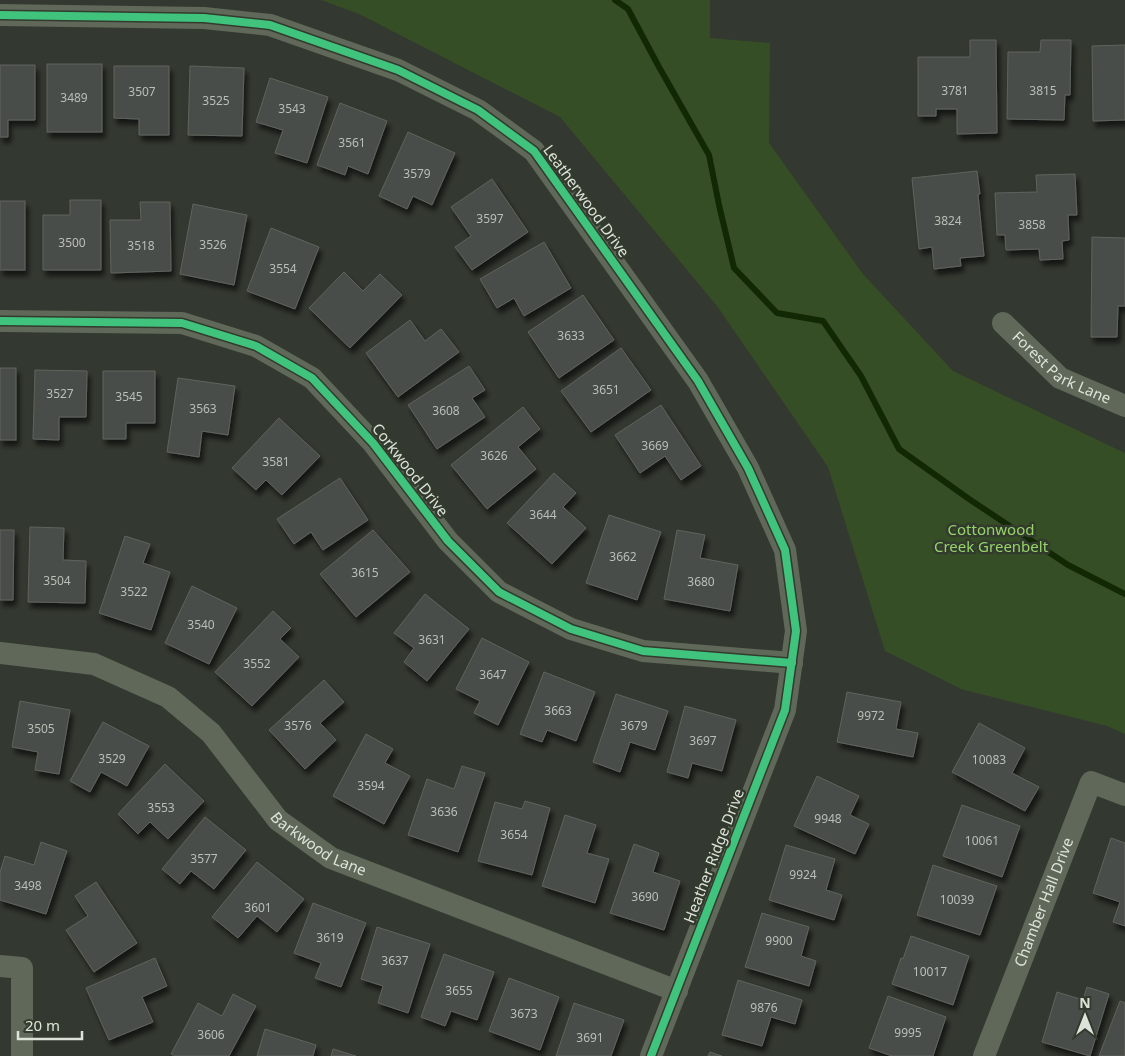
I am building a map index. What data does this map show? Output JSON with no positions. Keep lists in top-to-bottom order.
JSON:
{
  "streets": {
    "street": [
      "Leatherwood Drive",
      "Forest Park Lane",
      "Corkwood Drive",
      "Barkwood Lane",
      "Heather Ridge Drive",
      "Chamber Hall Drive"
    ]
  },
  "crossings": [
    ["Leatherwood Drive", "Corkwood Drive"],
    ["Leatherwood Drive", "Heather Ridge Drive"],
    ["Corkwood Drive", "Heather Ridge Drive"],
    ["Barkwood Lane", "Heather Ridge Drive"]
  ],
  "parks": ["Cottonwood Creek Greenbelt"],
  "house_numbers": [
    "3781",
    "3815",
    "3507",
    "3489",
    "3525",
    "3543",
    "3561",
    "3579",
    "3597",
    "3824",
    "3858",
    "3500",
    "3526",
    "3518",
    "3554",
    "3633",
    "3651",
    "3527",
    "3545",
    "3563",
    "3608",
    "3669",
    "3626",
    "3581",
    "3644",
    "3662",
    "3615",
    "3504",
    "3680",
    "3522",
    "3540",
    "3631",
    "3552",
    "3647",
    "3663",
    "9972",
    "3576",
    "3679",
    "3505",
    "3697",
    "3529",
    "10083",
    "3594",
    "3553",
    "3636",
    "9948",
    "3654",
    "10061",
    "3577",
    "9924",
    "3498",
    "3690",
    "10039",
    "3601",
    "3619",
    "9900",
    "3637",
    "10017",
    "3655",
    "9876",
    "3673",
    "9995",
    "3606",
    "3691"
  ],
  "scale_bar": "20 m",
  "north": "top"
}
